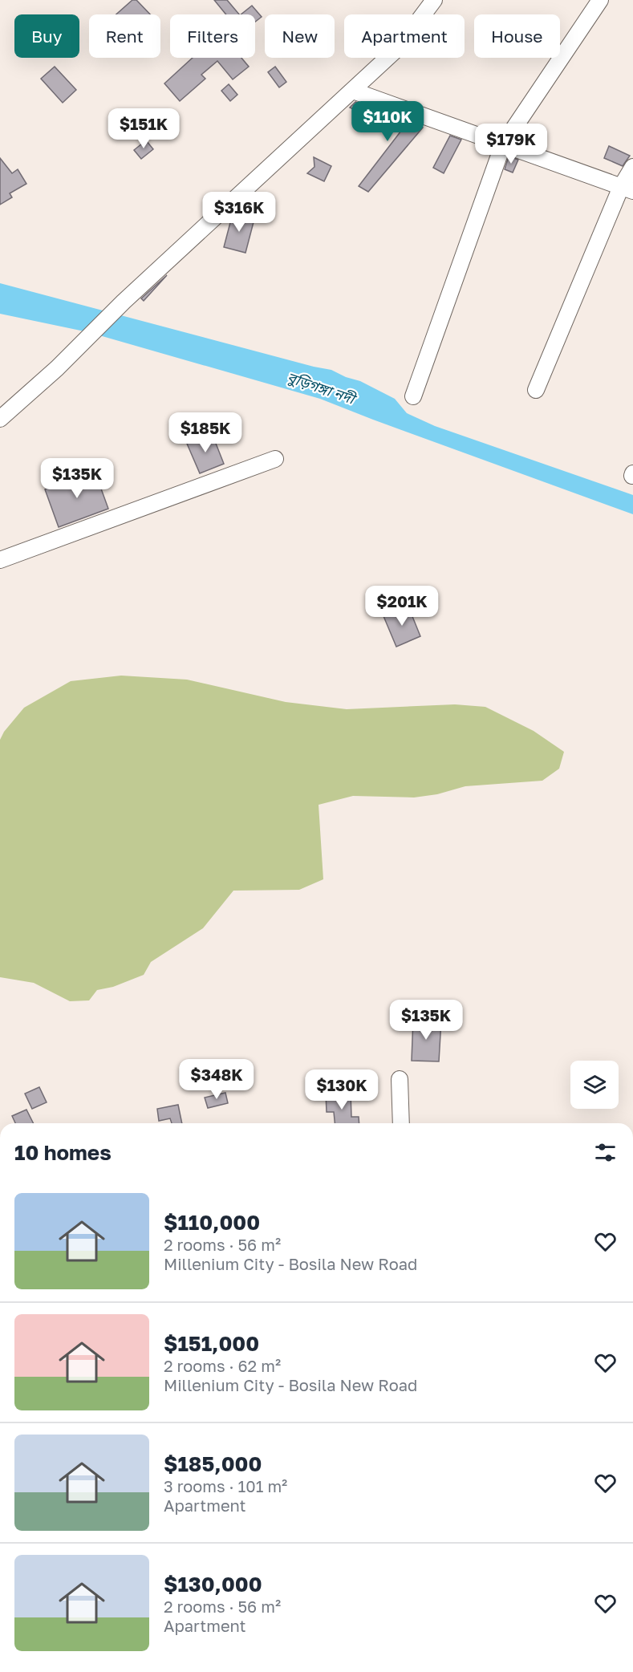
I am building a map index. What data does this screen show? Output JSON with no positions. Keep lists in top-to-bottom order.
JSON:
{
  "water": ["বুড়িগঙ্গা নদী"],
  "page": {
    "chip": [
      "Buy",
      "Rent",
      "Filters",
      "New",
      "Apartment",
      "House"
    ],
    "price": [
      "$110K",
      "$151K",
      "$179K",
      "$316K",
      "$185K",
      "$135K",
      "$201K",
      "$135K",
      "$348K",
      "$130K"
    ],
    "heading": "10 homes",
    "list": [
      {
        "name": "$110,000",
        "note": "2 rooms · 56 m² · Millenium City - Bosila New Road"
      },
      {
        "name": "$151,000",
        "note": "2 rooms · 62 m² · Millenium City - Bosila New Road"
      },
      {
        "name": "$185,000",
        "note": "3 rooms · 101 m² · Apartment"
      },
      {
        "name": "$130,000",
        "note": "2 rooms · 56 m² · Apartment"
      }
    ]
  }
}
